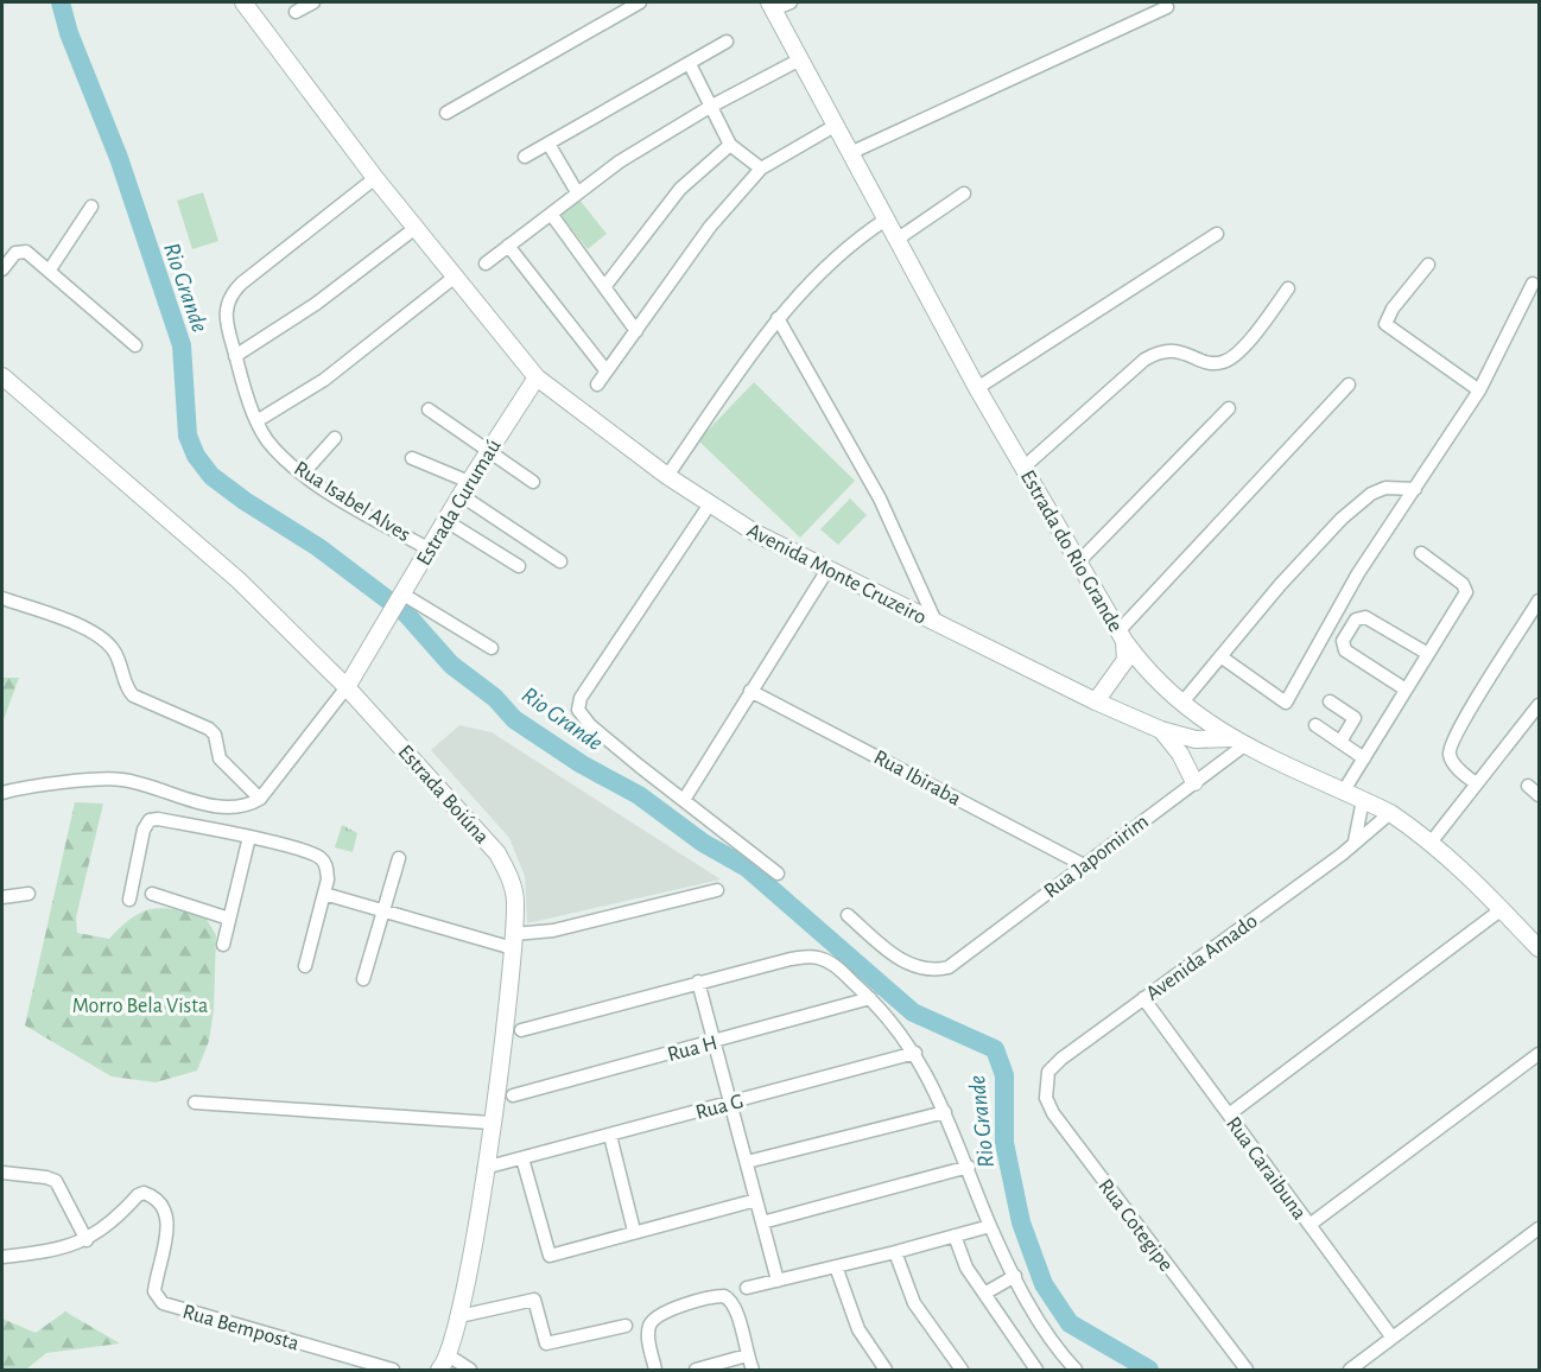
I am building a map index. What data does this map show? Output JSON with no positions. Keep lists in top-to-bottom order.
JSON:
{
  "streets": {
    "street": [
      "Rua Isabel Alves",
      "Estrada Curumaú",
      "Estrada do Rio Grande",
      "Avenida Monte Cruzeiro",
      "Rua Ibiraba",
      "Estrada Boiúna",
      "Rua Japomirim",
      "Avenida Amado",
      "Rua H",
      "Rua G",
      "Rua Caraibuna",
      "Rua Cotegipe",
      "Rua Bemposta"
    ]
  },
  "crossings": [
    ["Rua Isabel Alves", "Estrada Curumaú"],
    ["Estrada Curumaú", "Avenida Monte Cruzeiro"],
    ["Estrada Curumaú", "Estrada Boiúna"],
    ["Avenida Monte Cruzeiro", "Rua Japomirim"],
    ["Rua Ibiraba", "Rua Japomirim"],
    ["Estrada Boiúna", "Rua G"],
    ["Avenida Amado", "Rua Caraibuna"],
    ["Avenida Amado", "Rua Cotegipe"]
  ],
  "water": ["Rio Grande"],
  "parks": ["Morro Bela Vista"]
}
